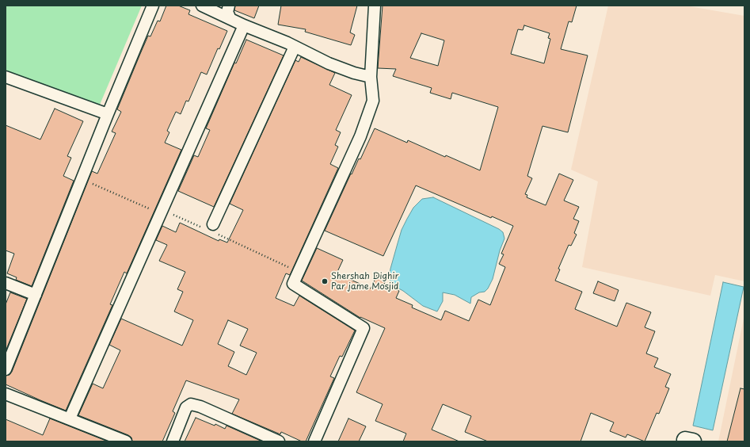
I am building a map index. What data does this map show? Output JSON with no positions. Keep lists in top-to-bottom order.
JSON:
{
  "places": ["Shershah Dighir Par jame Mosjid"]
}
